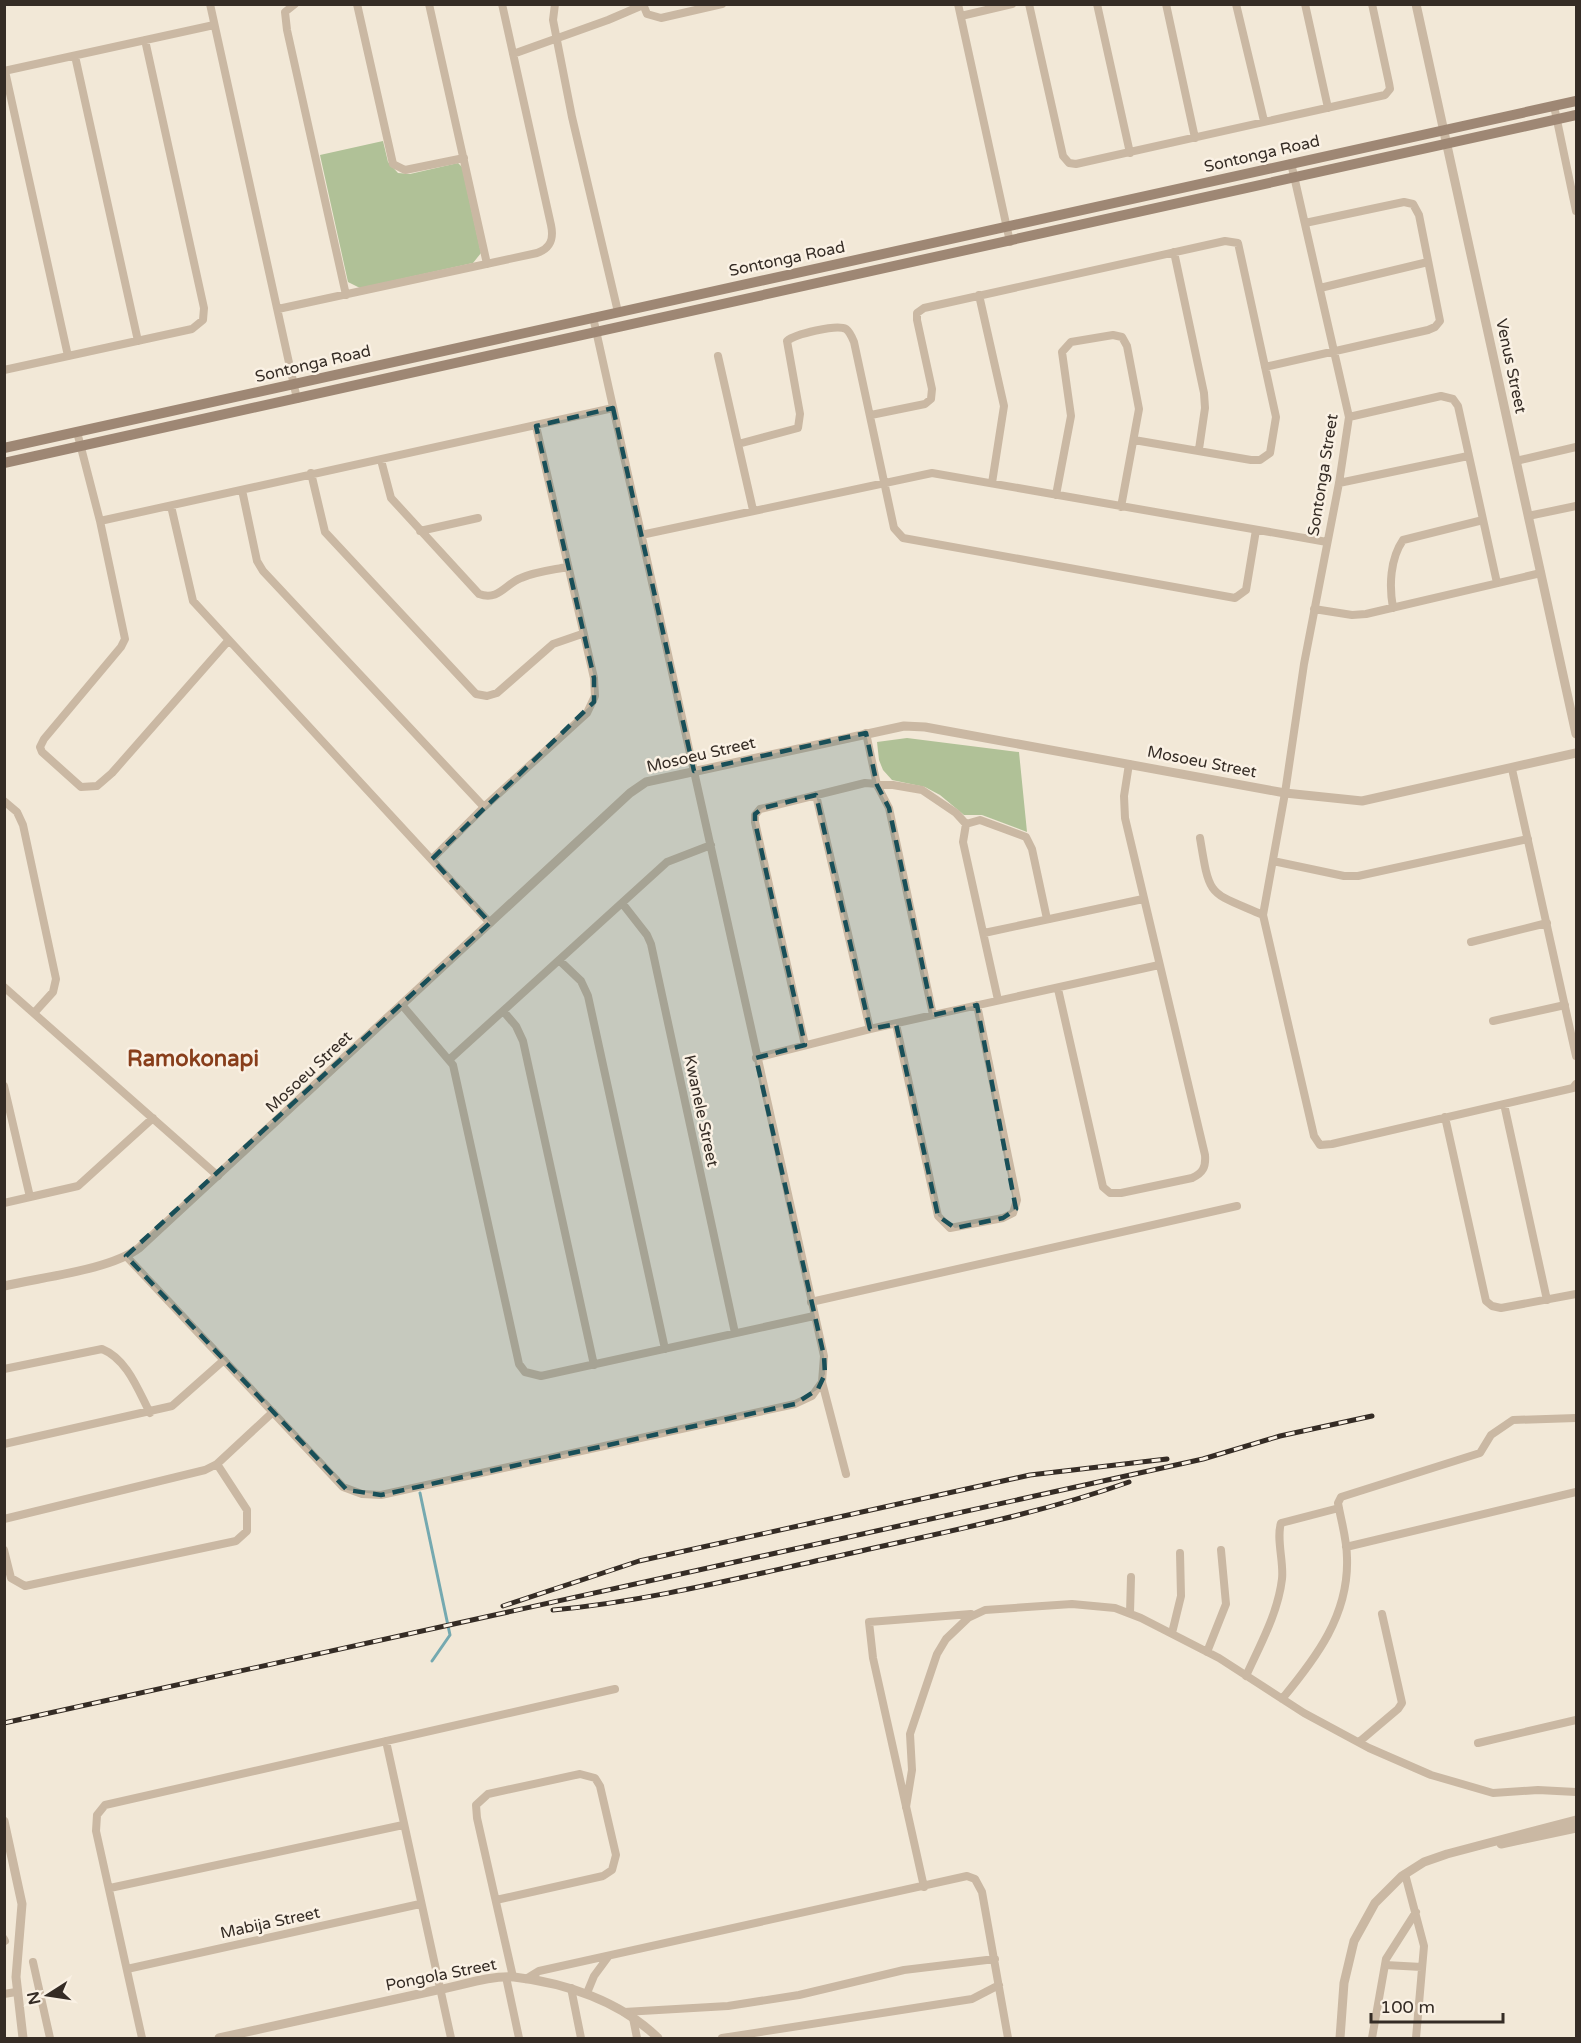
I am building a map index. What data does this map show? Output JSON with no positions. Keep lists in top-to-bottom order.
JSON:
{
  "streets": {
    "main road": ["Sontonga Road"],
    "street": [
      "Venus Street",
      "Sontonga Street",
      "Mosoeu Street",
      "Kwanele Street",
      "Mabija Street",
      "Pongola Street"
    ]
  },
  "crossings": [
    ["Sontonga Road", "Venus Street"],
    ["Sontonga Road", "Sontonga Street"],
    ["Sontonga Street", "Mosoeu Street"]
  ],
  "districts": ["Ramokonapi"],
  "scale_bar": "100 m",
  "north": "left"
}
